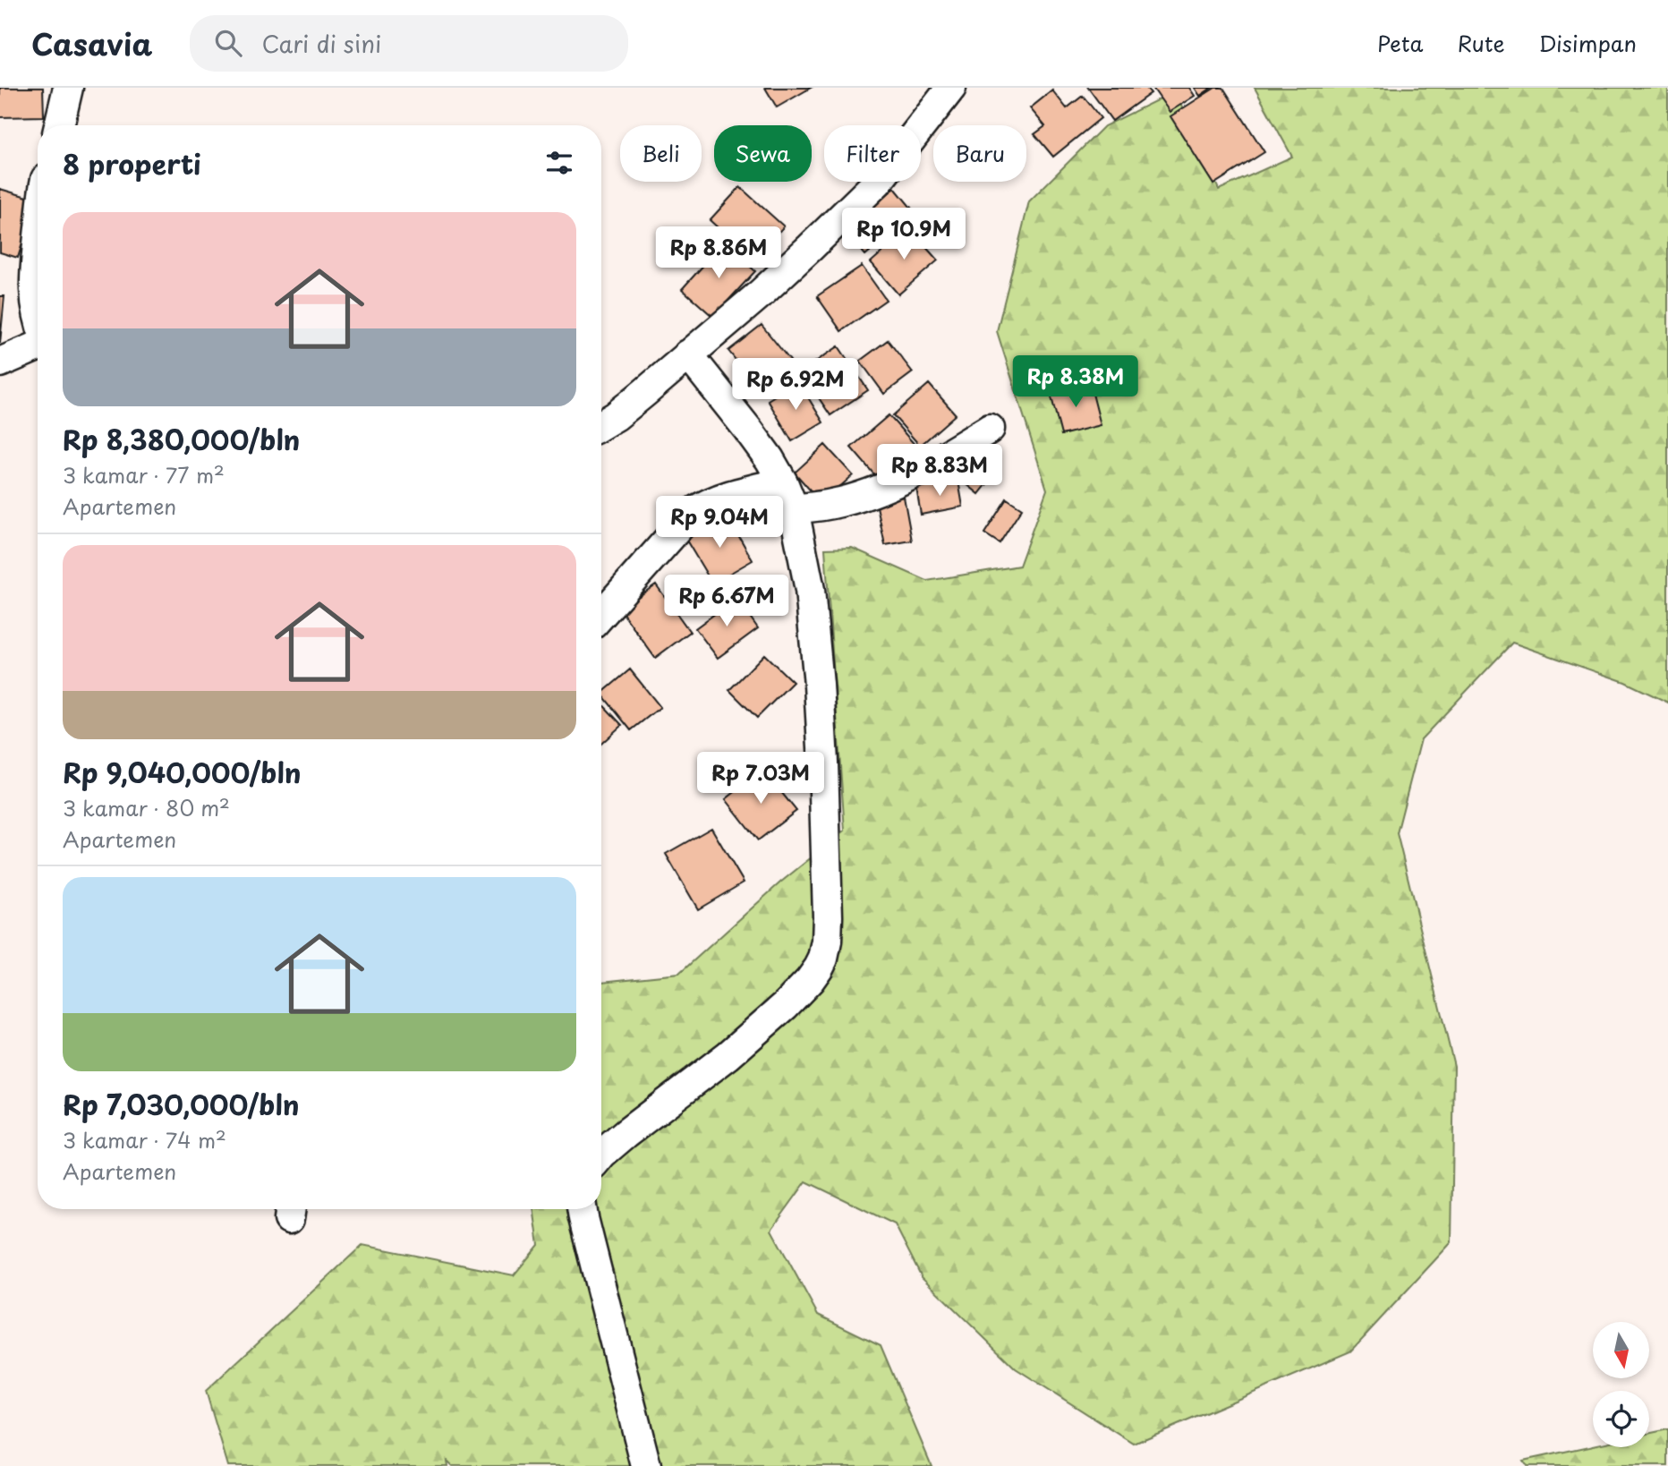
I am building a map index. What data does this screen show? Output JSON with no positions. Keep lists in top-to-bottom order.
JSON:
{
  "north": "bottom",
  "page": {
    "header": "Casavia",
    "search": "Cari di sini",
    "nav": ["Peta", "Rute", "Disimpan"],
    "chip": [
      "Beli",
      "Sewa",
      "Filter",
      "Baru"
    ],
    "heading": "8 properti",
    "list": [
      {
        "name": "Rp 8,380,000/bln",
        "note": "3 kamar · 77 m² · Apartemen"
      },
      {
        "name": "Rp 9,040,000/bln",
        "note": "3 kamar · 80 m² · Apartemen"
      },
      {
        "name": "Rp 7,030,000/bln",
        "note": "3 kamar · 74 m² · Apartemen"
      }
    ],
    "price": [
      "Rp 10.9M",
      "Rp 8.86M",
      "Rp 8.38M",
      "Rp 6.92M",
      "Rp 8.83M",
      "Rp 9.04M",
      "Rp 6.67M",
      "Rp 7.03M"
    ]
  }
}
